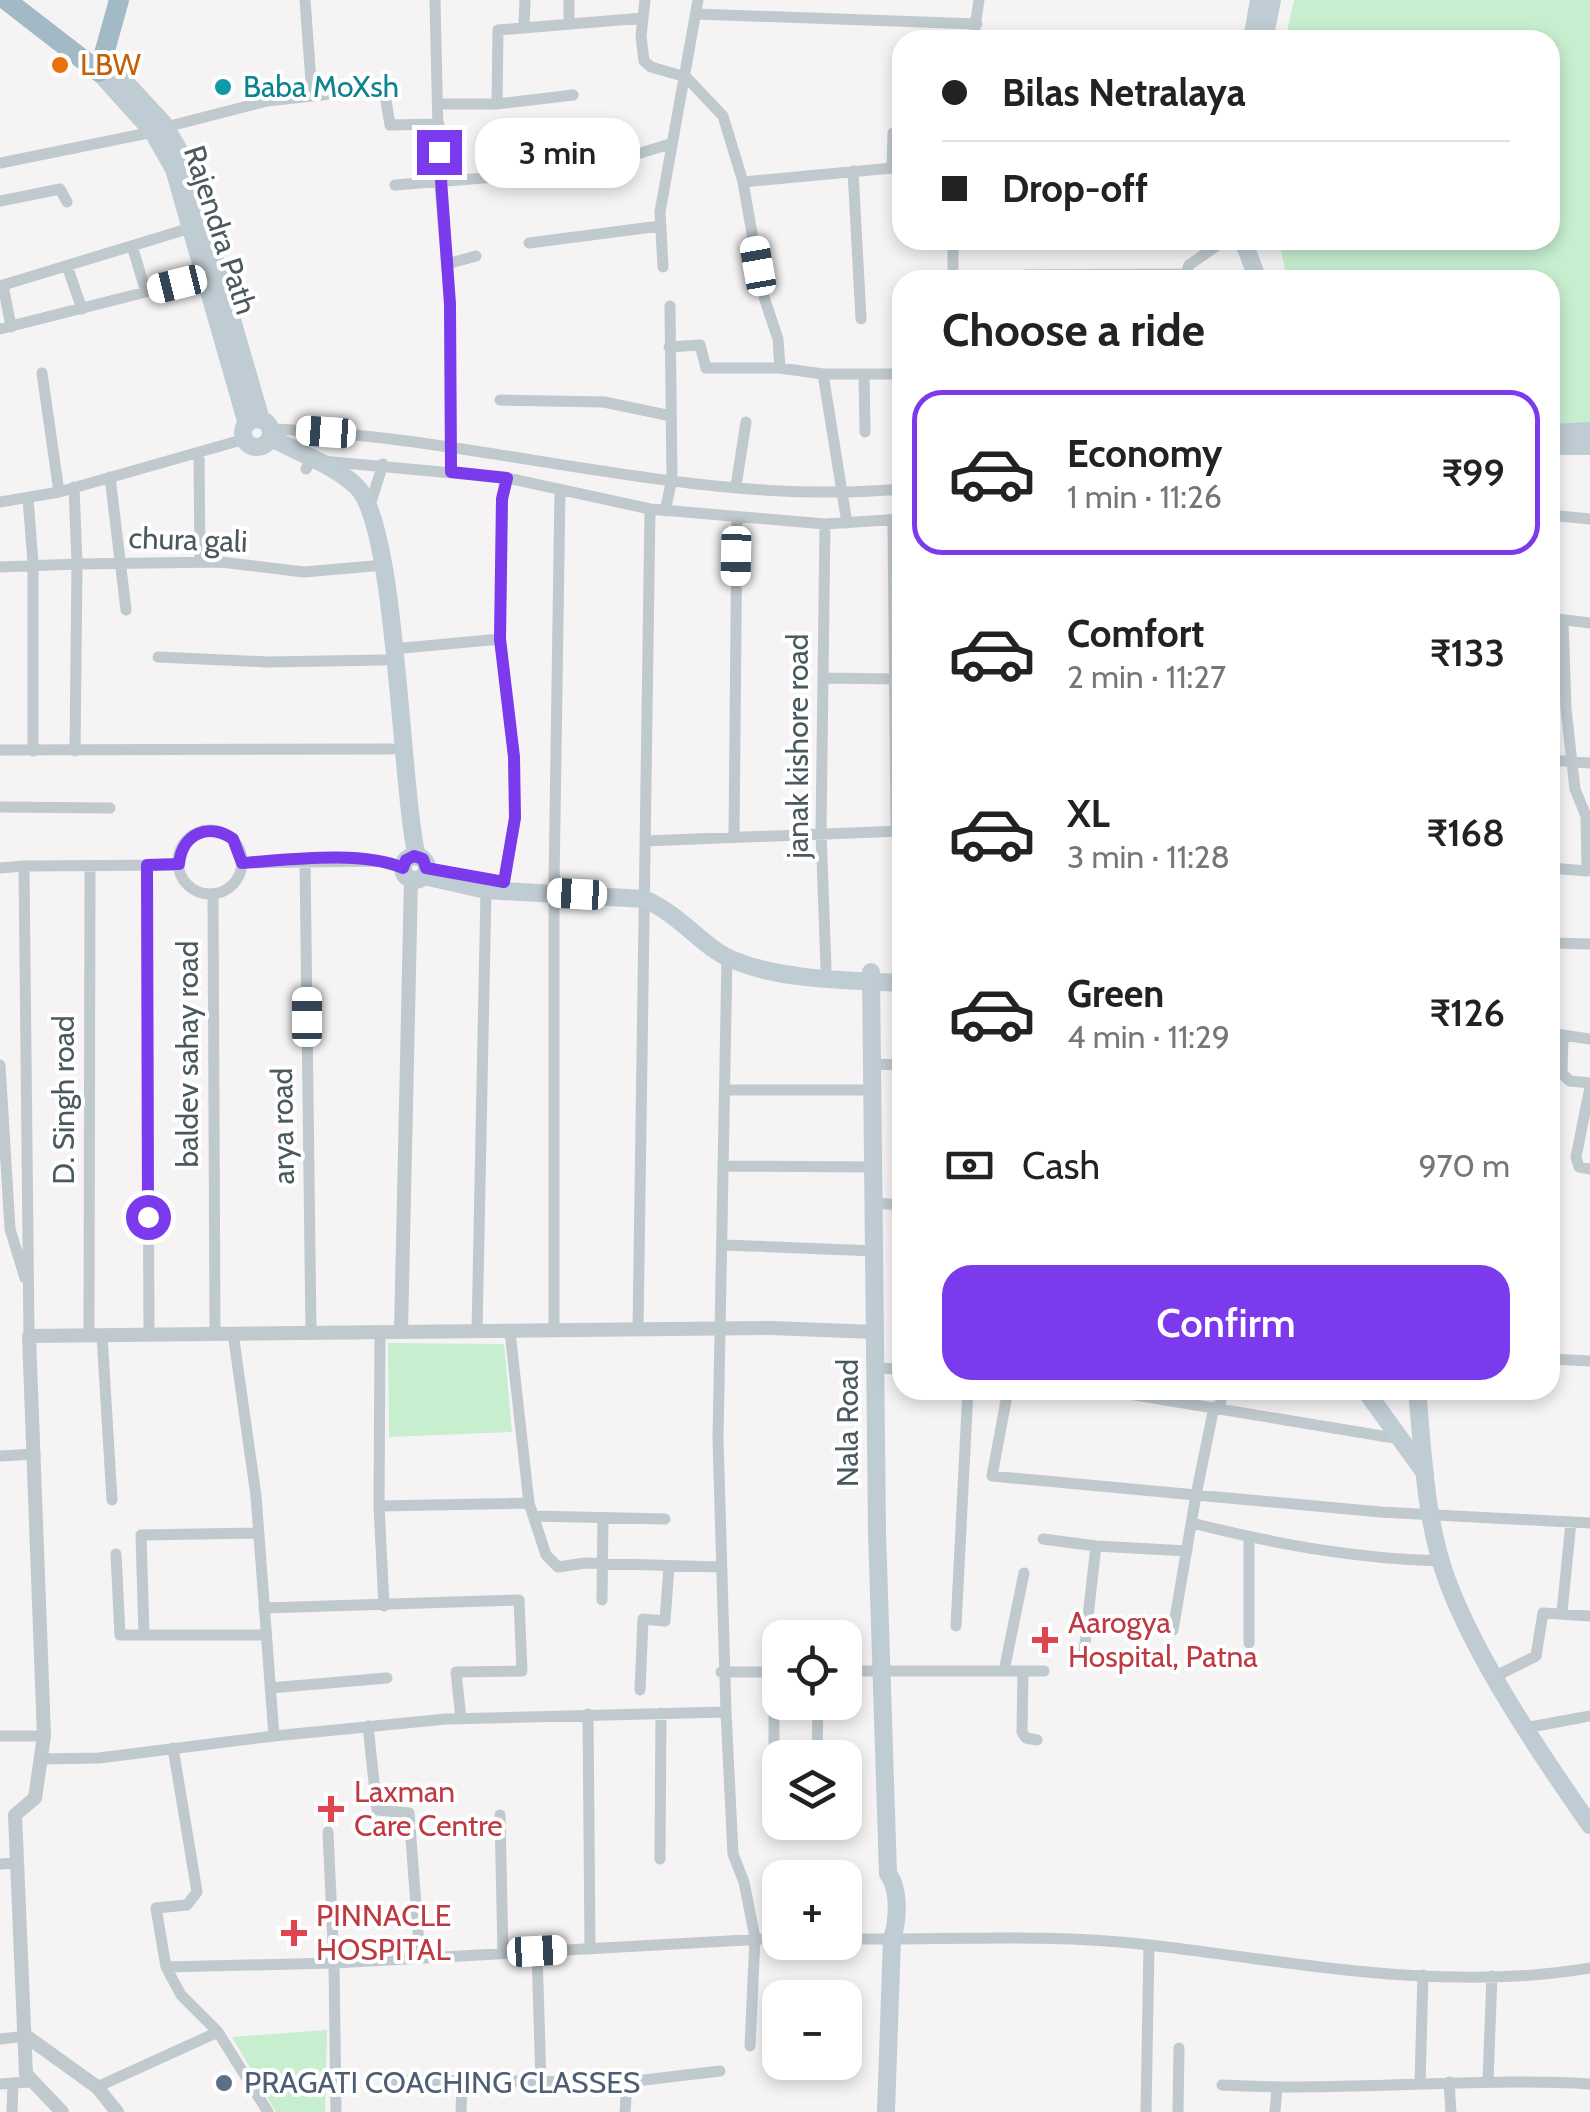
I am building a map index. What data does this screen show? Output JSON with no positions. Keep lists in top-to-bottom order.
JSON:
{
  "streets": {
    "highway": ["Rajendra Path"],
    "main road": ["Nala Road"],
    "street": [
      "chura gali",
      "janak kishore road",
      "baldev sahay road",
      "D. Singh road",
      "arya road"
    ]
  },
  "places": {
    "other": ["LBW", "Baba MoXsh", "PRAGATI COACHING CLASSES"],
    "health": ["Aarogya Hospital, Patna", "Laxman Care Centre", "PINNACLE HOSPITAL"]
  },
  "page": {
    "banner": ["Bilas Netralaya", "Drop-off"],
    "bubble": "3 min",
    "heading": "Choose a ride",
    "list": [
      {
        "name": "Economy",
        "note": "1 min · 11:26",
        "value": "₹99"
      },
      {
        "name": "Comfort",
        "note": "2 min · 11:27",
        "value": "₹133"
      },
      {
        "name": "XL",
        "note": "3 min · 11:28",
        "value": "₹168"
      },
      {
        "name": "Green",
        "note": "4 min · 11:29",
        "value": "₹126"
      }
    ],
    "pay": ["Cash", "970 m"],
    "buttons": "Confirm",
    "map_buttons": ["+", "−"]
  }
}
